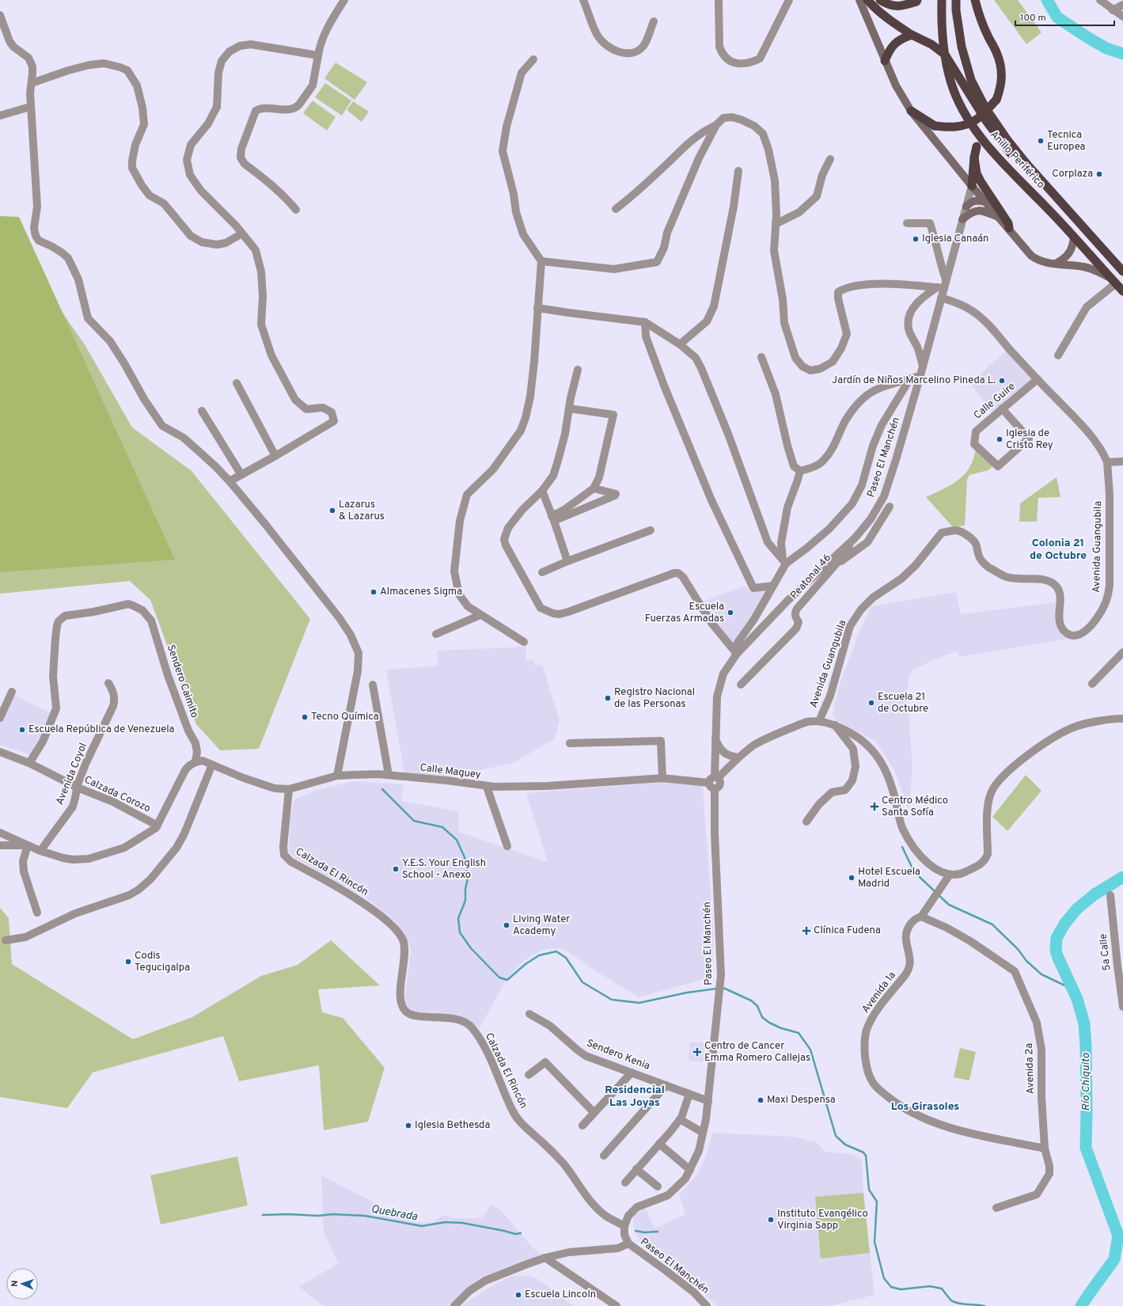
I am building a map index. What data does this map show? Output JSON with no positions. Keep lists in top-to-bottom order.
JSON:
{
  "streets": {
    "highway": ["Anillo Periférico"],
    "street": [
      "Calle Guire",
      "Paseo El Manchén",
      "Avenida Guangubila",
      "Peatonal 46",
      "Sendero Caimito",
      "Calle Maguey",
      "Avenida Coyol",
      "Calzada Corozo",
      "Calzada El Rincón",
      "5a Calle",
      "Avenida 1a",
      "Sendero Kenia",
      "Avenida 2a"
    ]
  },
  "crossings": [
    ["Calle Guire", "Avenida Guangubila"],
    ["Paseo El Manchén", "Avenida Guangubila"],
    ["Paseo El Manchén", "Peatonal 46"],
    ["Paseo El Manchén", "Calle Maguey"],
    ["Paseo El Manchén", "Calzada El Rincón"],
    ["Paseo El Manchén", "Sendero Kenia"],
    ["Sendero Caimito", "Calle Maguey"],
    ["Sendero Caimito", "Calzada Corozo"],
    ["Calle Maguey", "Calzada El Rincón"],
    ["Avenida Coyol", "Calzada Corozo"],
    ["Avenida 1a", "Avenida 2a"]
  ],
  "districts": ["Colonia 21 de Octubre", "Residencial Las Joyas", "Los Girasoles"],
  "water": ["Río Chiquito", "Quebrada"],
  "places": {
    "other": [
      "Tecnica Europea",
      "Corplaza",
      "Iglesia Canaán",
      "Jardín de Niños Marcelino Pineda L.",
      "Iglesia de Cristo Rey",
      "Lazarus & Lazarus",
      "Almacenes Sigma",
      "Escuela Fuerzas Armadas",
      "Registro Nacional de las Personas",
      "Escuela 21 de Octubre",
      "Tecno Química",
      "Escuela República de Venezuela",
      "Y.E.S. Your English School - Anexo",
      "Hotel Escuela Madrid",
      "Living Water Academy",
      "Codis Tegucigalpa",
      "Maxi Despensa",
      "Iglesia Bethesda",
      "Instituto Evangélico Virginia Sapp",
      "Escuela Lincoln"
    ],
    "health": ["Centro Médico Santa Sofía", "Clínica Fudena", "Centro de Cancer Emma Romero Callejas"]
  },
  "scale_bar": "100 m",
  "north": "left"
}
